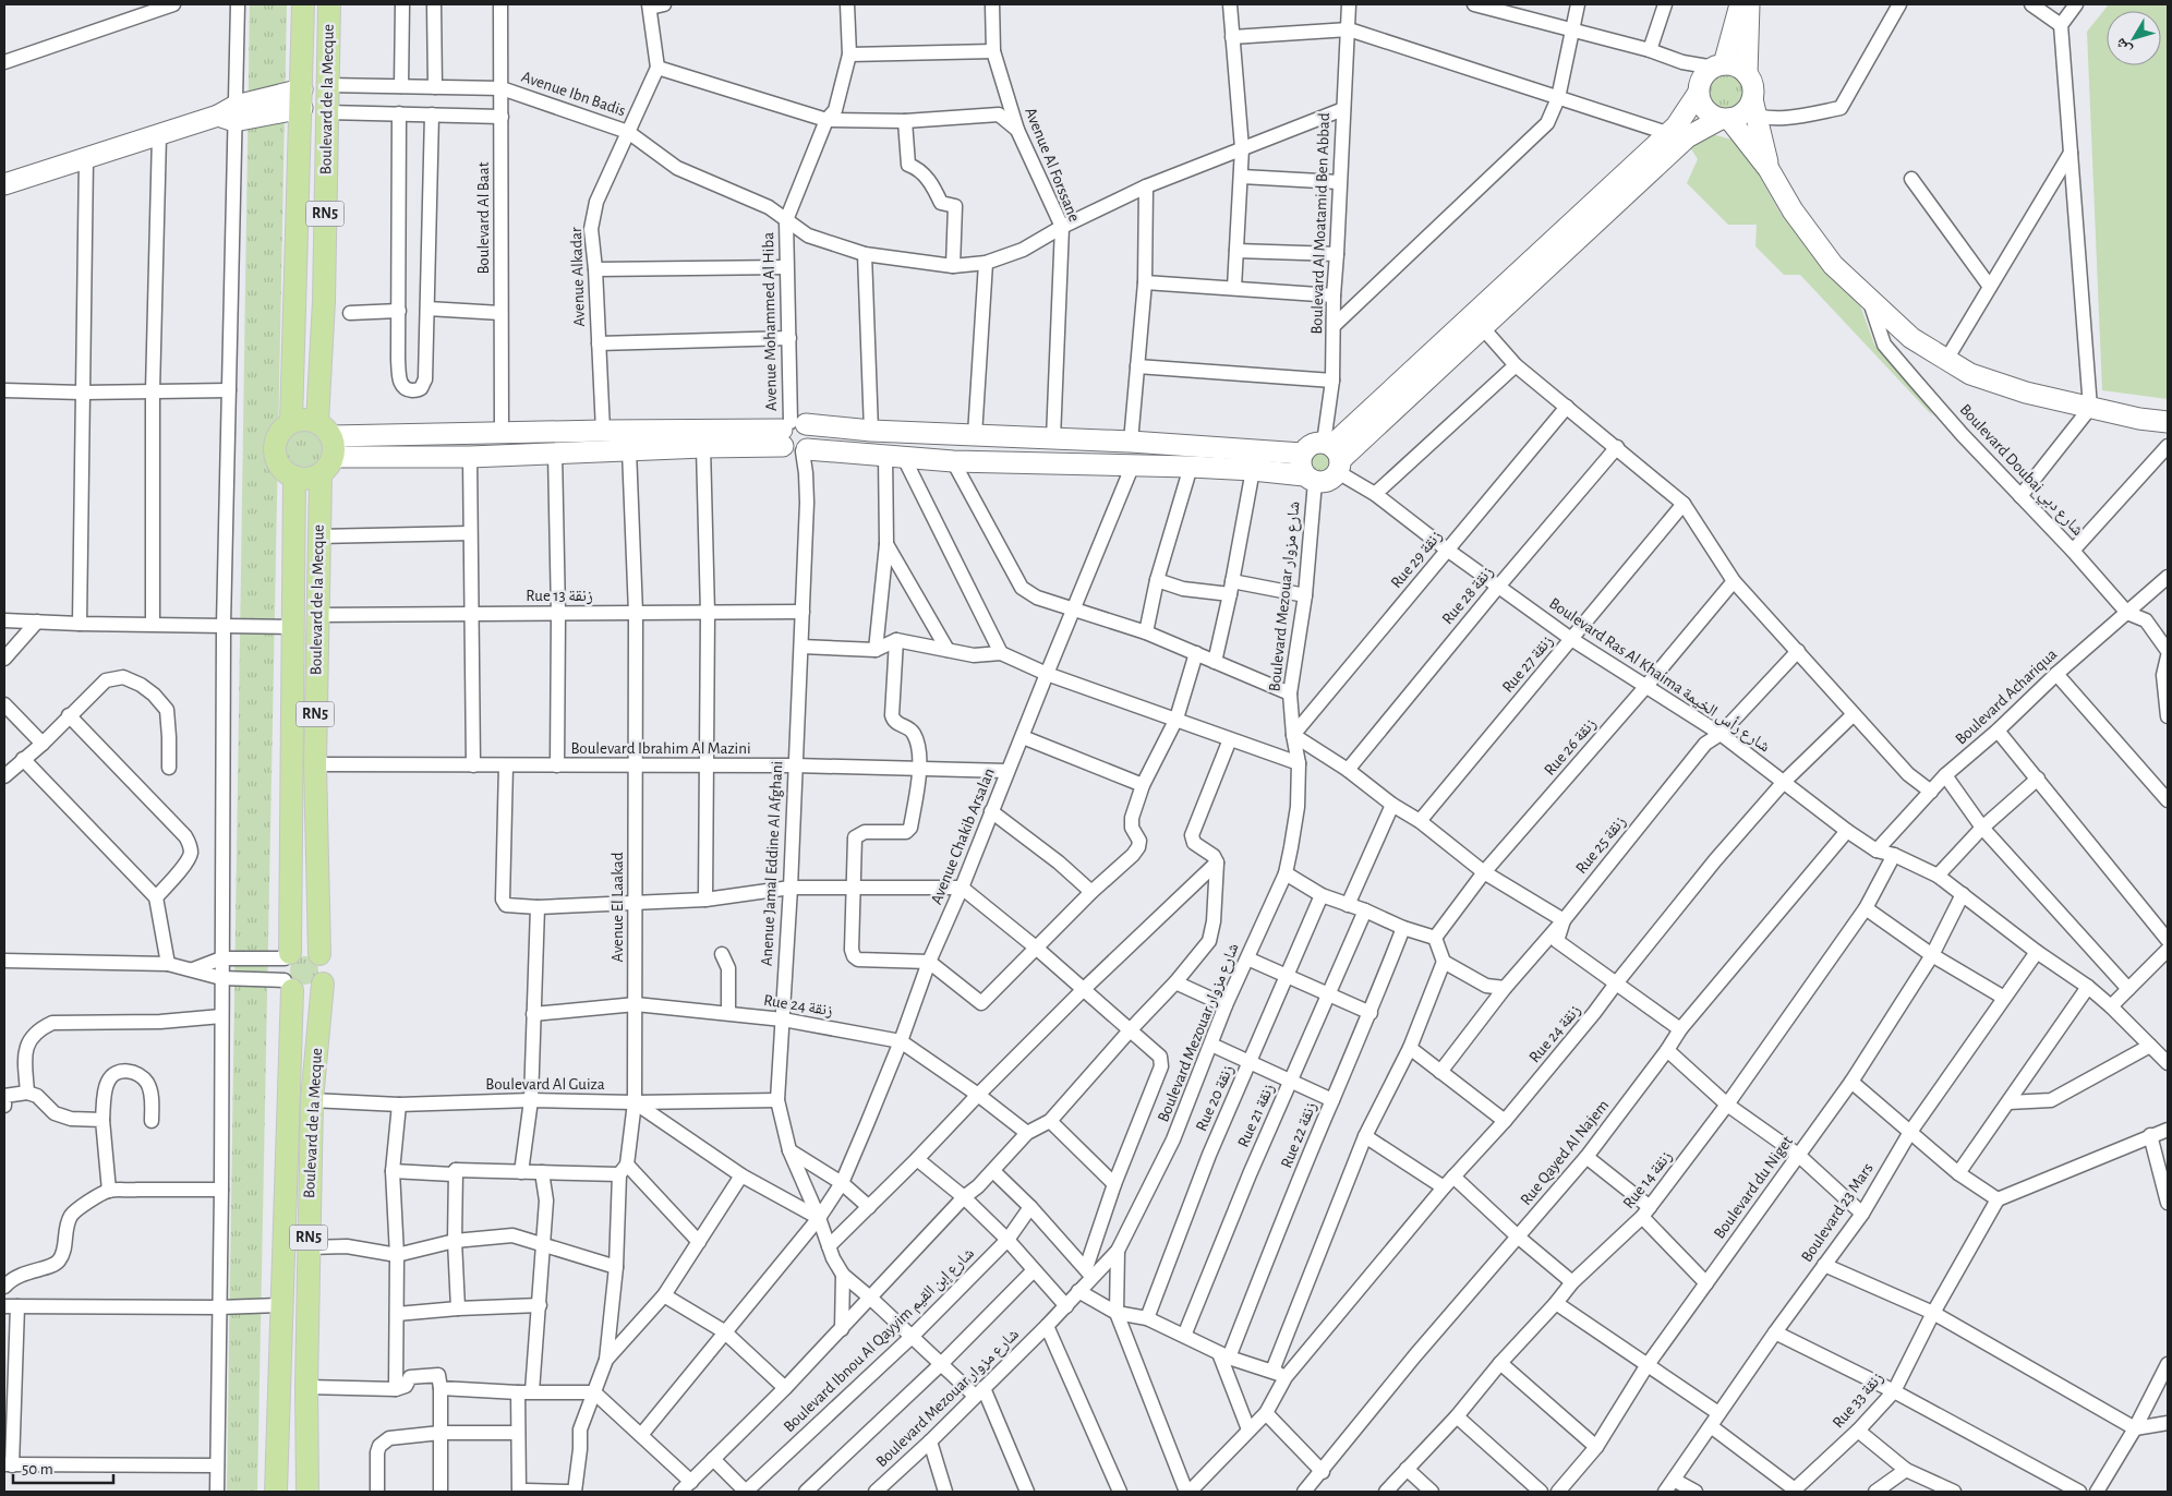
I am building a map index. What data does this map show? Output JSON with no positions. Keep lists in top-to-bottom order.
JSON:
{
  "streets": {
    "main road": ["Boulevard de la Mecque", "RN5"],
    "street": [
      "Avenue Ibn Badis",
      "Avenue Al Forssane",
      "Boulevard Al Baat",
      "Boulevard Al Moatamid Ben Abbad",
      "Avenue Alkadar",
      "Avenue Mohammed Al Hiba",
      "Boulevard Doubai شارع دبي",
      "Rue 29 زنقة",
      "Rue 13 زنقة",
      "Rue 28 زنقة",
      "Boulevard Mezouar شارع مزوار",
      "Rue 27 زنقة",
      "Boulevard Ras Al Khaima شارع رأس الخيمة",
      "Boulevard Achariqua",
      "Rue 26 زنقة",
      "Boulevard Ibrahim Al Mazini",
      "Avenue Chakib Arsalan",
      "Rue 25 زنقة",
      "Anenue Jamal Eddine Al Afghani",
      "Avenue El Laakad",
      "Rue 24 زنقة",
      "Boulevard Al Guiza",
      "Rue 20 زنقة",
      "Rue 21 زنقة",
      "Rue 22 زنقة",
      "Rue Qayed Al Najem",
      "Rue 14 زنقة",
      "Boulevard du Niget",
      "Boulevard 23 Mars",
      "Boulevard Ibnou Al Qayyim شارع إبن القيم",
      "Rue 33 زنقة"
    ]
  },
  "crossings": [
    ["Avenue Ibn Badis", "Boulevard de la Mecque"],
    ["Avenue Ibn Badis", "Avenue Al Forssane"],
    ["Avenue Ibn Badis", "Boulevard Al Baat"],
    ["Avenue Ibn Badis", "Boulevard Al Moatamid Ben Abbad"],
    ["Avenue Ibn Badis", "Avenue Alkadar"],
    ["Avenue Ibn Badis", "Avenue Mohammed Al Hiba"],
    ["Boulevard de la Mecque", "RN5"],
    ["Boulevard de la Mecque", "Rue 13 زنقة"],
    ["Boulevard de la Mecque", "Boulevard Ibrahim Al Mazini"],
    ["Boulevard de la Mecque", "Boulevard Al Guiza"],
    ["Boulevard Al Moatamid Ben Abbad", "Boulevard Mezouar شارع مزوار"],
    ["Boulevard Al Moatamid Ben Abbad", "Boulevard Ras Al Khaima شارع رأس الخيمة"],
    ["Boulevard Doubai شارع دبي", "Boulevard Achariqua"],
    ["Rue 29 زنقة", "Boulevard Mezouar شارع مزوار"],
    ["Rue 29 زنقة", "Boulevard Ras Al Khaima شارع رأس الخيمة"],
    ["Rue 13 زنقة", "Anenue Jamal Eddine Al Afghani"],
    ["Rue 13 زنقة", "Avenue El Laakad"],
    ["Rue 28 زنقة", "Boulevard Ras Al Khaima شارع رأس الخيمة"],
    ["Boulevard Mezouar شارع مزوار", "Boulevard Ras Al Khaima شارع رأس الخيمة"],
    ["Rue 27 زنقة", "Boulevard Ras Al Khaima شارع رأس الخيمة"],
    ["Boulevard Ras Al Khaima شارع رأس الخيمة", "Boulevard Achariqua"],
    ["Boulevard Ras Al Khaima شارع رأس الخيمة", "Rue 26 زنقة"],
    ["Boulevard Ras Al Khaima شارع رأس الخيمة", "Rue 25 زنقة"],
    ["Boulevard Ras Al Khaima شارع رأس الخيمة", "Rue 24 زنقة"],
    ["Boulevard Ras Al Khaima شارع رأس الخيمة", "Rue Qayed Al Najem"],
    ["Boulevard Ras Al Khaima شارع رأس الخيمة", "Rue 14 زنقة"],
    ["Boulevard Ras Al Khaima شارع رأس الخيمة", "Boulevard du Niget"],
    ["Boulevard Ras Al Khaima شارع رأس الخيمة", "Boulevard 23 Mars"],
    ["Boulevard Ibrahim Al Mazini", "Avenue Chakib Arsalan"],
    ["Boulevard Ibrahim Al Mazini", "Anenue Jamal Eddine Al Afghani"],
    ["Boulevard Ibrahim Al Mazini", "Avenue El Laakad"],
    ["Avenue Chakib Arsalan", "Anenue Jamal Eddine Al Afghani"],
    ["Avenue Chakib Arsalan", "Rue 24 زنقة"],
    ["Anenue Jamal Eddine Al Afghani", "Rue 24 زنقة"],
    ["Anenue Jamal Eddine Al Afghani", "Boulevard Al Guiza"],
    ["Avenue El Laakad", "Rue 24 زنقة"],
    ["Avenue El Laakad", "Boulevard Al Guiza"],
    ["Boulevard 23 Mars", "Rue 33 زنقة"]
  ],
  "scale_bar": "50 m",
  "north": "bottom left"
}
